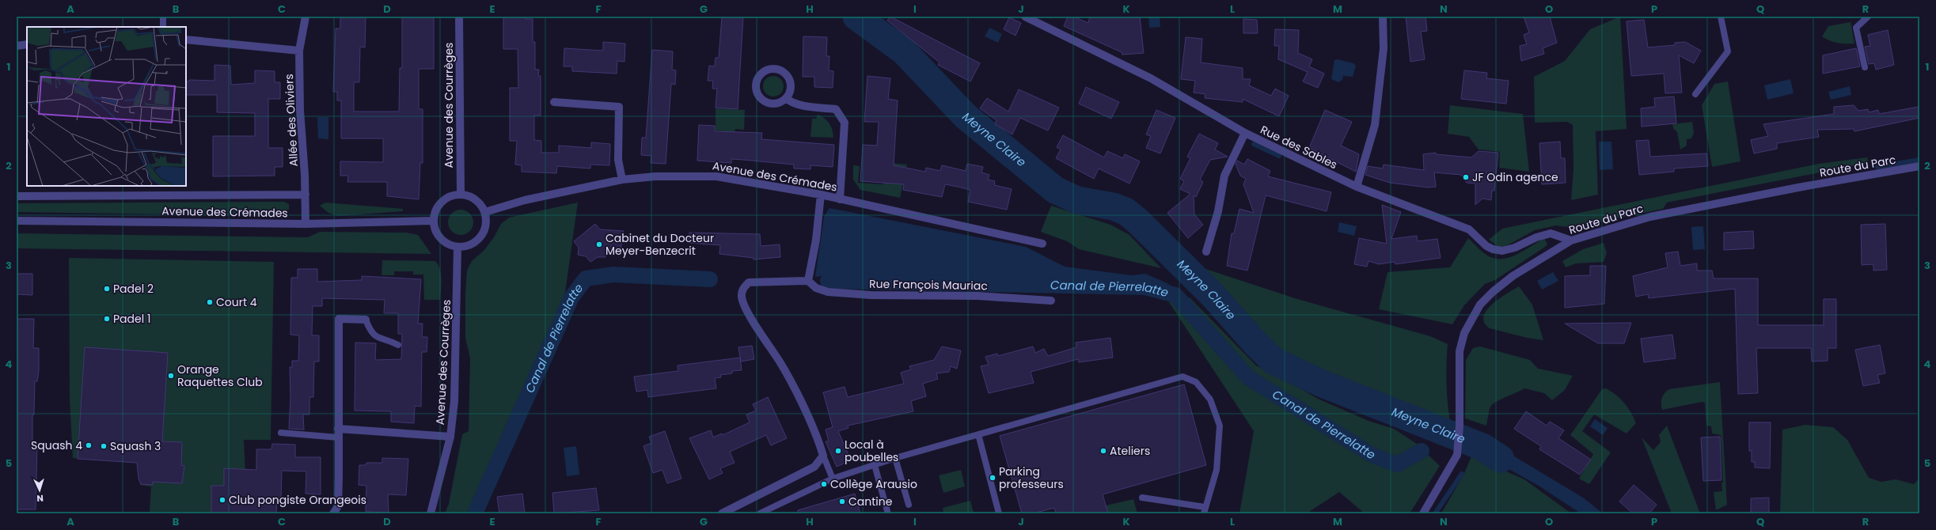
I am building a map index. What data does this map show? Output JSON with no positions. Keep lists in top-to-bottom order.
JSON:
{
  "streets": {
    "street": [
      "Avenue des Courrèges",
      "Allée des Oliviers",
      "Rue des Sables",
      "Route du Parc",
      "Avenue des Crémades",
      "Rue François Mauriac"
    ]
  },
  "crossings": [
    ["Avenue des Courrèges", "Avenue des Crémades"],
    ["Allée des Oliviers", "Avenue des Crémades"],
    ["Rue des Sables", "Route du Parc"]
  ],
  "water": ["Meyne Claire", "Canal de Pierrelatte"],
  "places": [
    "JF Odin agence",
    "Cabinet du Docteur Meyer-Benzecrit",
    "Padel 2",
    "Court 4",
    "Padel 1",
    "Orange Raquettes Club",
    "Squash 4",
    "Squash 3",
    "Local à poubelles",
    "Ateliers",
    "Parking professeurs",
    "Collège Arausio",
    "Club pongiste Orangeois",
    "Cantine"
  ],
  "north": "bottom",
  "grid": {
    "columns": [
      "A",
      "B",
      "C",
      "D",
      "E",
      "F",
      "G",
      "H",
      "I",
      "J",
      "K",
      "L",
      "M",
      "N",
      "O",
      "P",
      "Q",
      "R"
    ],
    "rows": [
      "1",
      "2",
      "3",
      "4",
      "5"
    ]
  }
}
